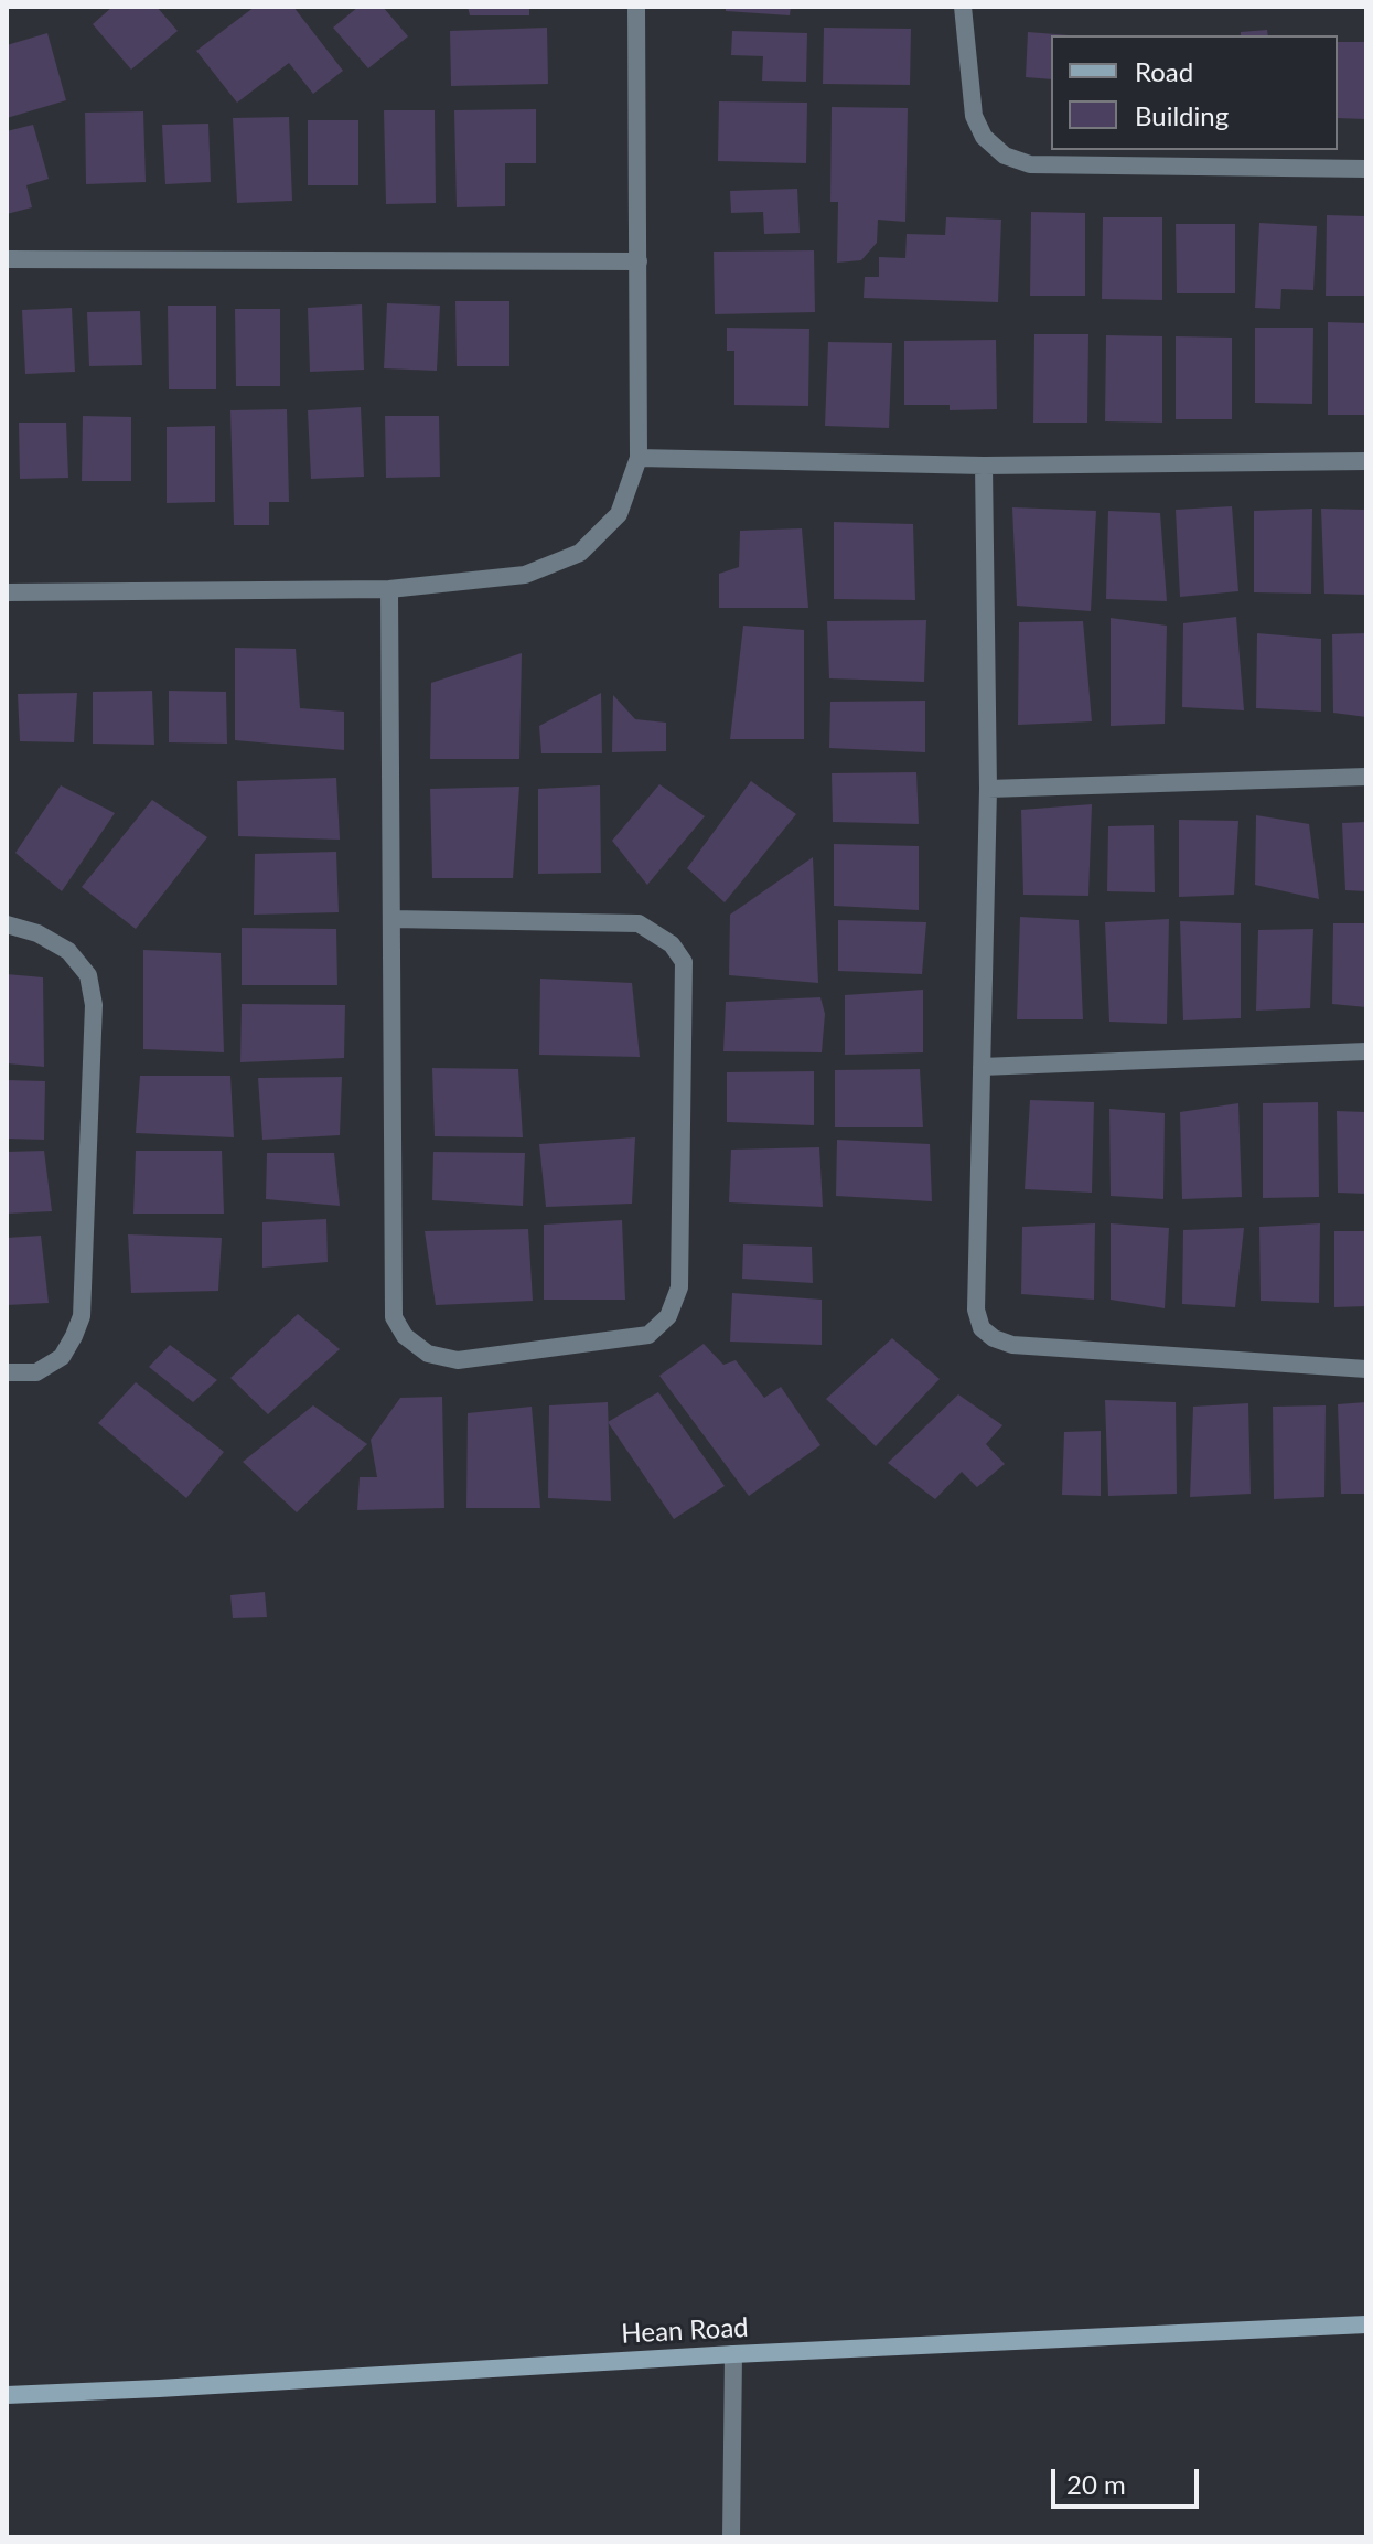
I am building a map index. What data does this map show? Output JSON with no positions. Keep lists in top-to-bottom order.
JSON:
{
  "streets": {
    "street": ["Hean Road"]
  },
  "legend": ["Road", "Building"],
  "scale_bar": "20 m"
}
